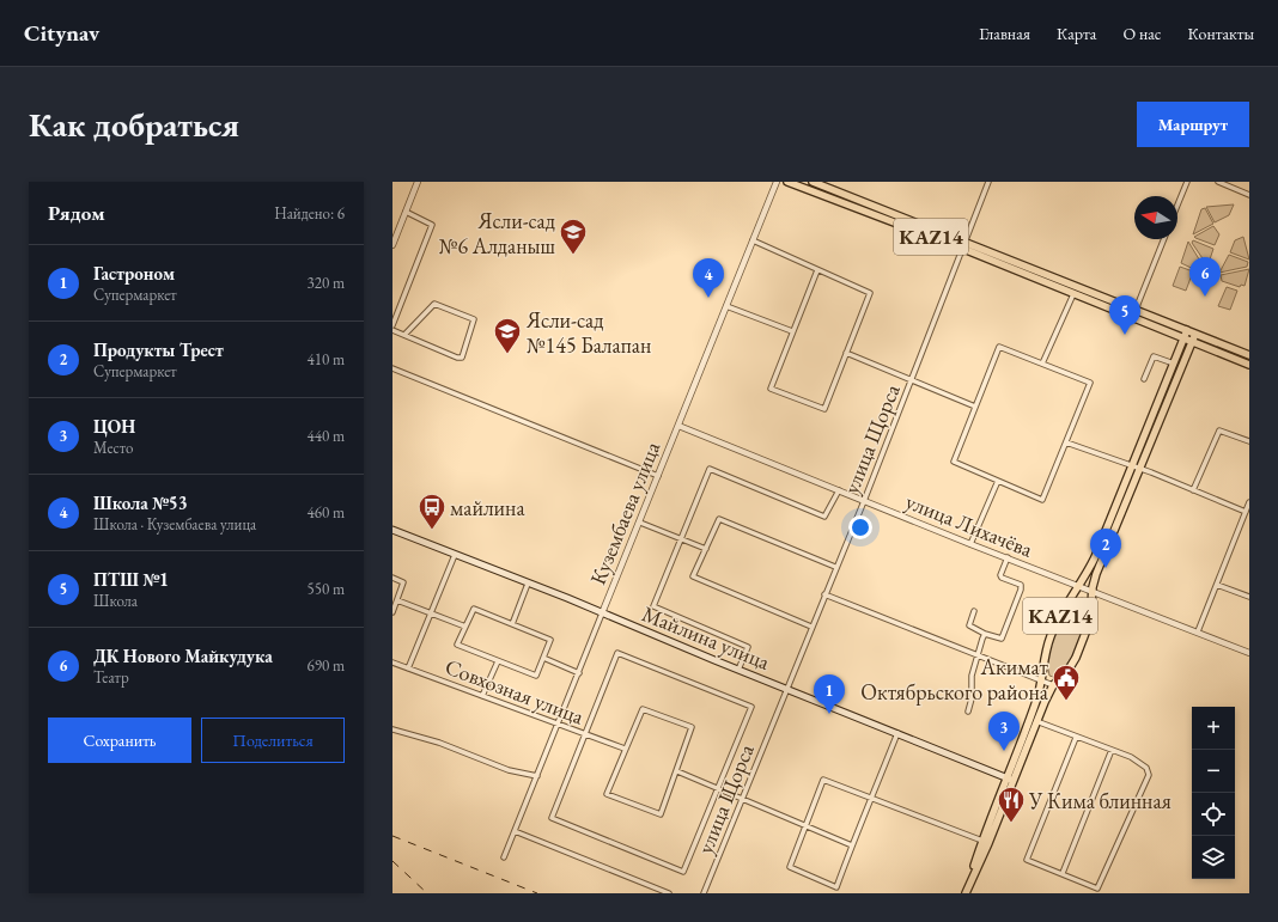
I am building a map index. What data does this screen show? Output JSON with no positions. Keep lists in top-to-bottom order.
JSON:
{
  "streets": {
    "main road": ["KAZ14", "Майлина улица"],
    "street": [
      "улица Щорса",
      "Кузембаева улица",
      "улица Лихачёва",
      "Совхозная улица"
    ]
  },
  "crossings": [
    ["KAZ14", "улица Щорса"],
    ["KAZ14", "улица Лихачёва"],
    ["KAZ14", "Майлина улица"],
    ["улица Щорса", "улица Лихачёва"],
    ["улица Щорса", "Майлина улица"],
    ["Кузембаева улица", "улица Лихачёва"],
    ["Кузембаева улица", "Майлина улица"],
    ["Кузембаева улица", "Совхозная улица"]
  ],
  "places": {
    "school or university": ["Ясли-сад №6 Алданыш", "Ясли-сад №145 Балапан"],
    "bus stop": ["майлина"],
    "public building": ["Акимат Октябрьского района"],
    "restaurant": ["У Кима блинная"]
  },
  "north": "left",
  "page": {
    "header": "Citynav",
    "nav": [
      "Главная",
      "Карта",
      "О нас",
      "Контакты"
    ],
    "buttons": [
      "Маршрут",
      ["Сохранить", "Поделиться"]
    ],
    "title": "Как добраться",
    "heading": ["Рядом", "Найдено: 6"],
    "list": [
      {
        "mark": "1",
        "name": "Гастроном",
        "note": "Супермаркет",
        "value": "320 m"
      },
      {
        "mark": "2",
        "name": "Продукты Трест",
        "note": "Супермаркет",
        "value": "410 m"
      },
      {
        "mark": "3",
        "name": "ЦОН",
        "note": "Место",
        "value": "440 m"
      },
      {
        "mark": "4",
        "name": "Школа №53",
        "note": "Школа · Кузембаева улица",
        "value": "460 m"
      },
      {
        "mark": "5",
        "name": "ПТШ №1",
        "note": "Школа",
        "value": "550 m"
      },
      {
        "mark": "6",
        "name": "ДК Нового Майкудука",
        "note": "Театр",
        "value": "690 m"
      }
    ],
    "pins": [
      "6",
      "4",
      "5",
      "2",
      "1",
      "3"
    ],
    "map_buttons": ["+", "−"]
  }
}
